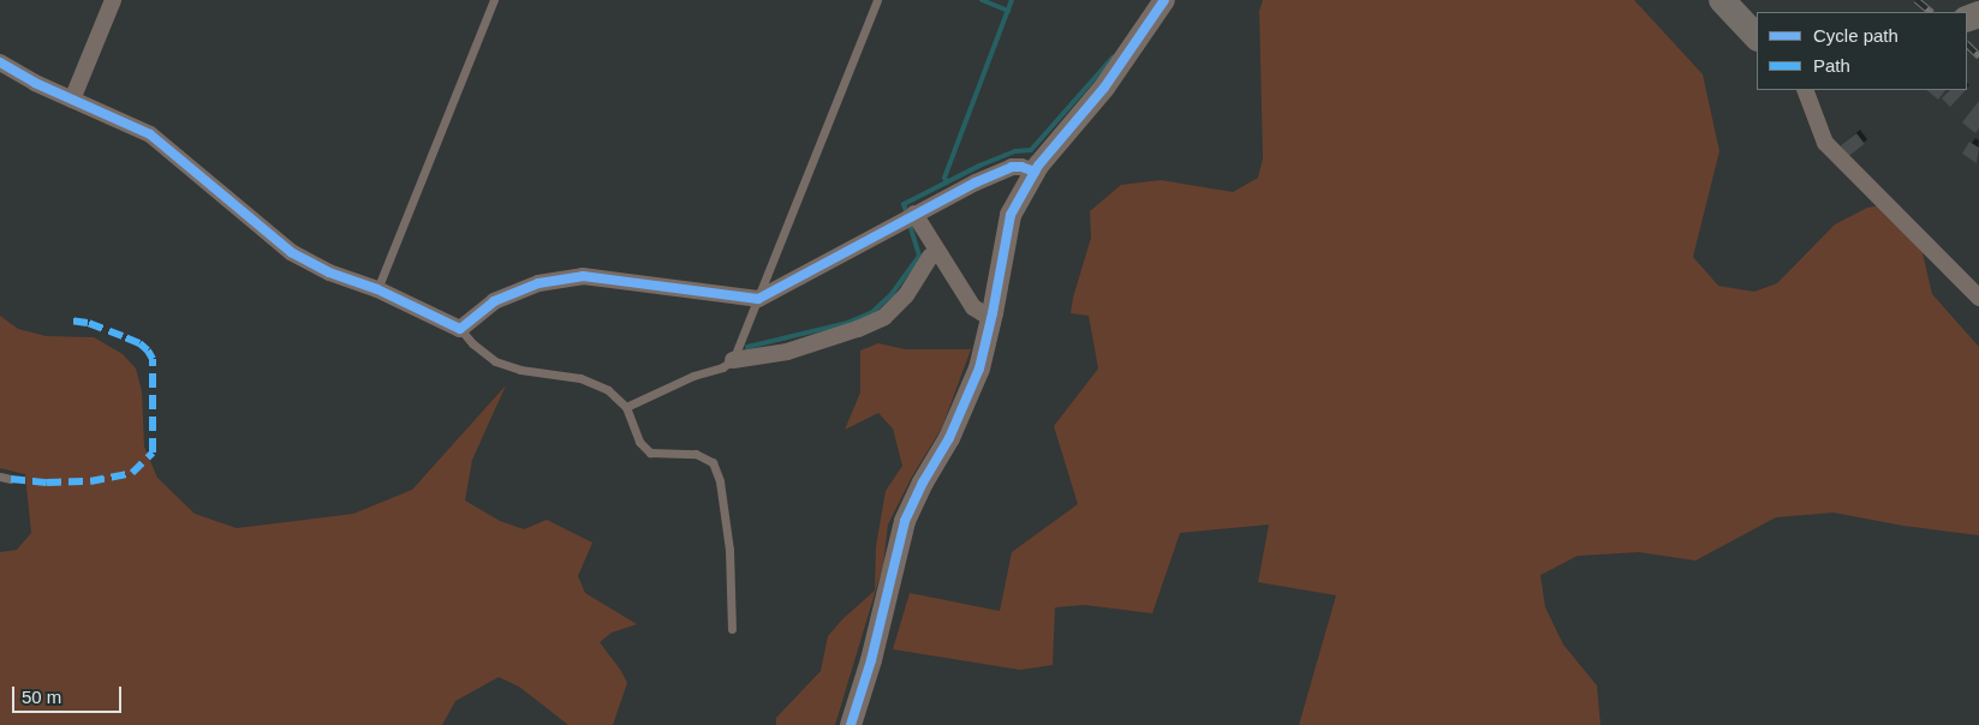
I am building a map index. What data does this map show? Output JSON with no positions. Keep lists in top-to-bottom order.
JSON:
{
  "legend": ["Cycle path", "Path"],
  "scale_bar": "50 m"
}
